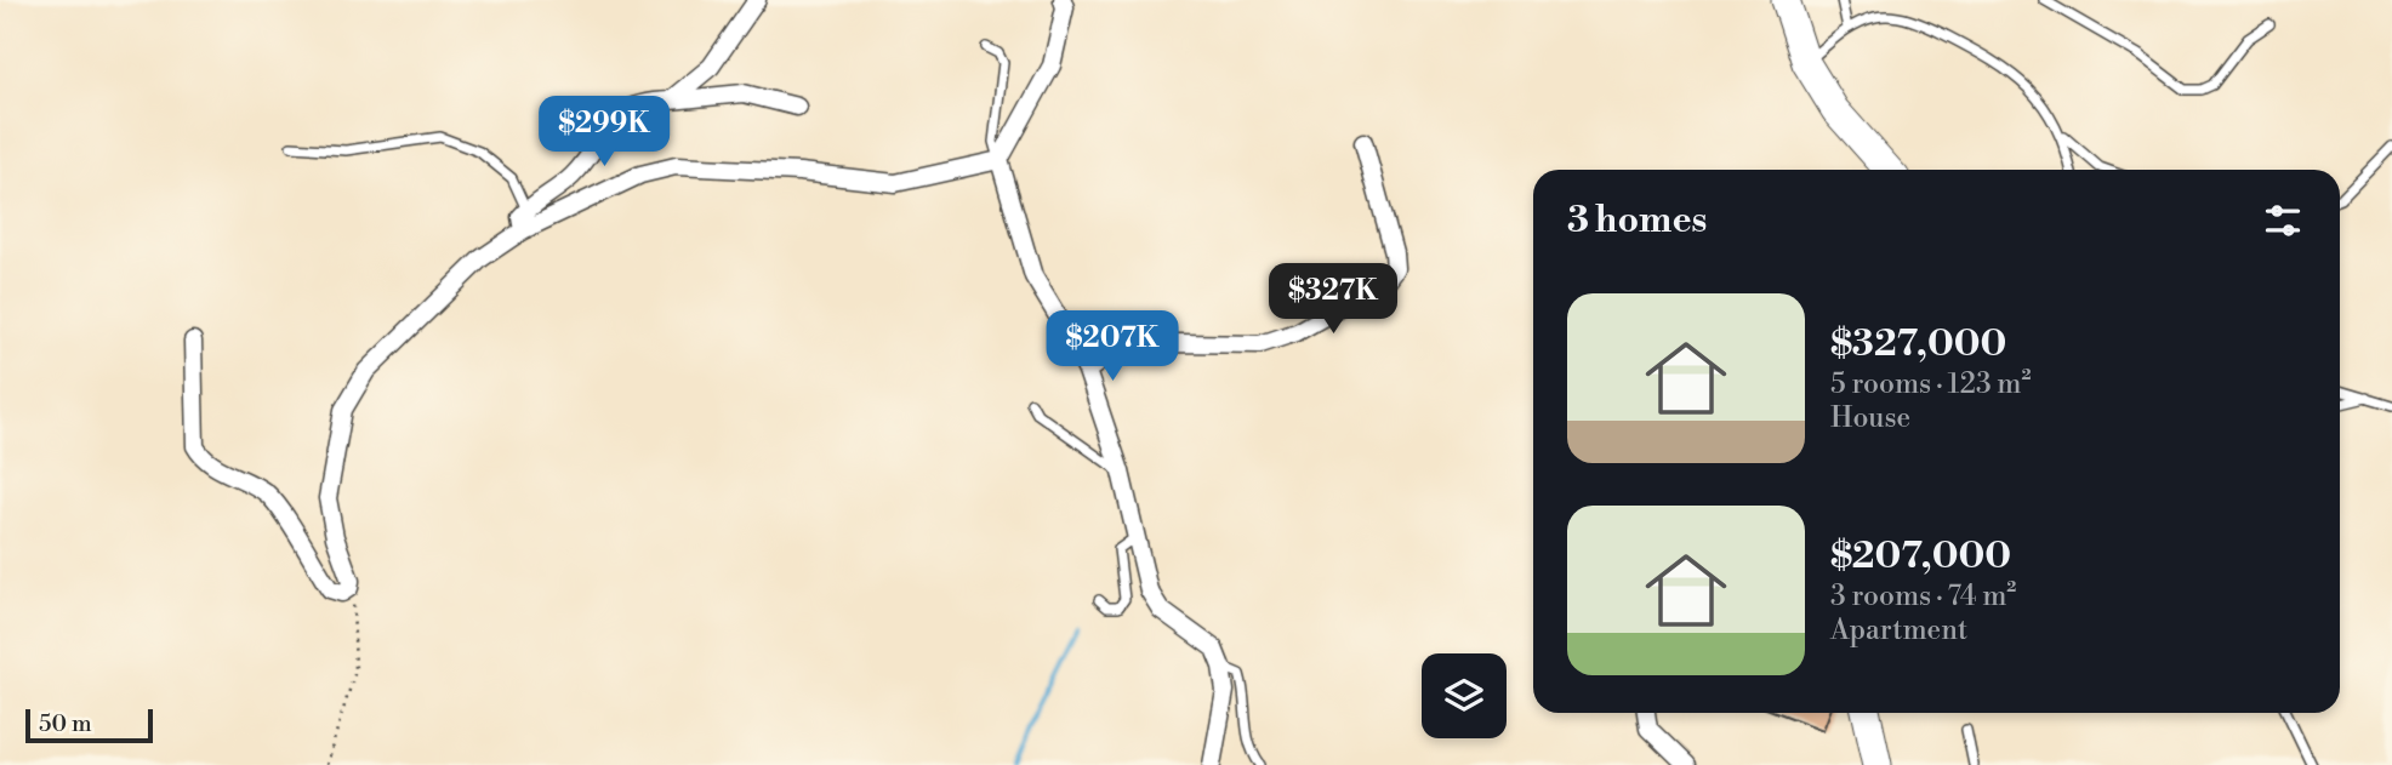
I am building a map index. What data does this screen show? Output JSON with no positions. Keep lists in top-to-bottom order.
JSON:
{
  "scale_bar": "50 m",
  "page": {
    "price": ["$299K", "$327K", "$207K"],
    "heading": "3 homes",
    "list": [
      {
        "name": "$327,000",
        "note": "5 rooms · 123 m² · House"
      },
      {
        "name": "$207,000",
        "note": "3 rooms · 74 m² · Apartment"
      }
    ],
    "scale": "50 m"
  }
}
